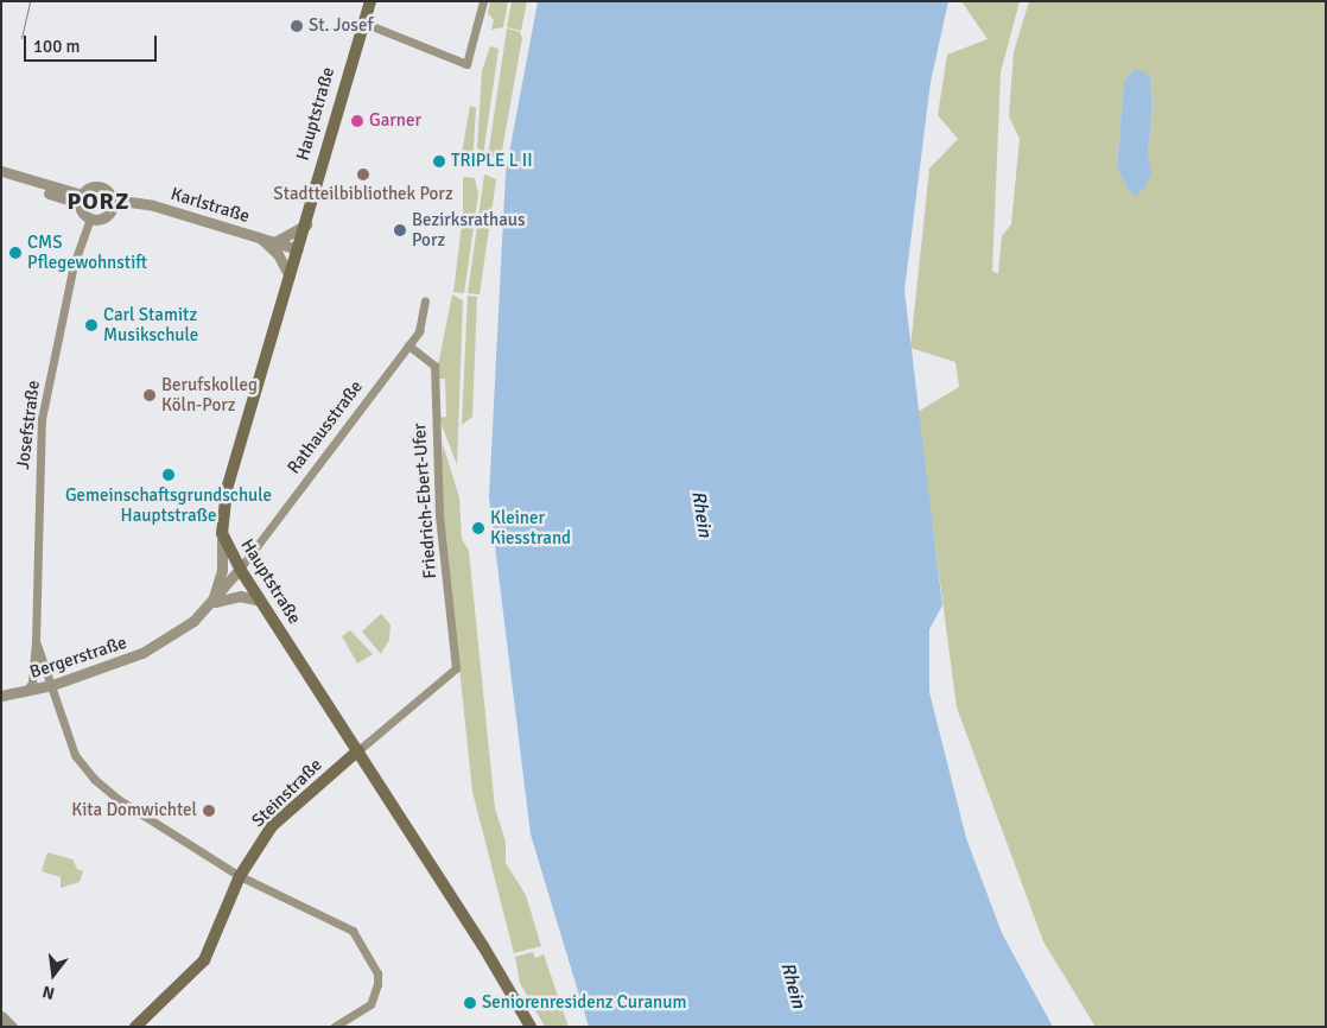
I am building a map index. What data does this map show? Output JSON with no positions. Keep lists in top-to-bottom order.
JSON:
{
  "streets": {
    "main road": ["Hauptstraße", "Steinstraße"],
    "street": [
      "Karlstraße",
      "Josefstraße",
      "Rathausstraße",
      "Friedrich-Ebert-Ufer",
      "Bergerstraße"
    ]
  },
  "crossings": [
    ["Hauptstraße", "Karlstraße"],
    ["Hauptstraße", "Rathausstraße"],
    ["Hauptstraße", "Bergerstraße"],
    ["Hauptstraße", "Steinstraße"],
    ["Karlstraße", "Josefstraße"],
    ["Josefstraße", "Bergerstraße"],
    ["Josefstraße", "Steinstraße"],
    ["Rathausstraße", "Friedrich-Ebert-Ufer"],
    ["Rathausstraße", "Bergerstraße"],
    ["Friedrich-Ebert-Ufer", "Steinstraße"]
  ],
  "districts": ["PORZ"],
  "water": ["Rhein"],
  "places": [
    "St. Josef",
    "Garner",
    "TRIPLE L II",
    "Stadtteilbibliothek Porz",
    "Bezirksrathaus Porz",
    "CMS Pflegewohnstift",
    "Carl Stamitz Musikschule",
    "Berufskolleg Köln-Porz",
    "Gemeinschaftsgrundschule Hauptstraße",
    "Kleiner Kiesstrand",
    "Kita Domwichtel",
    "Seniorenresidenz Curanum"
  ],
  "scale_bar": "100 m",
  "north": "bottom"
}
